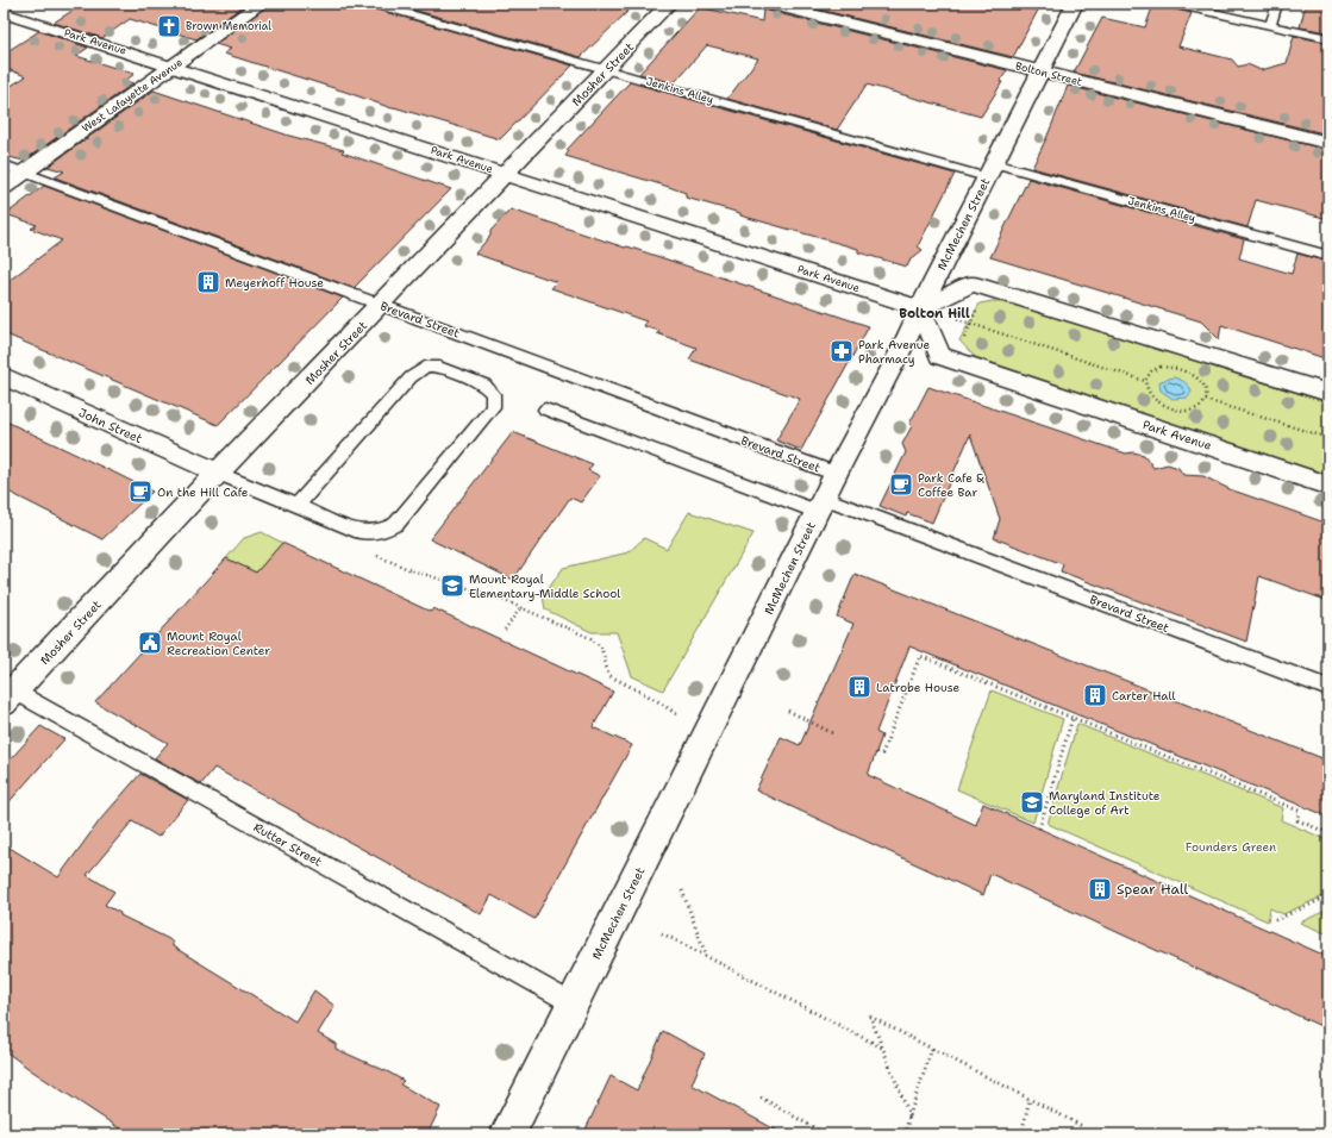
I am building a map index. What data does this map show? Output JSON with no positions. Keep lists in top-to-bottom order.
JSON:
{
  "streets": {
    "street": [
      "Park Avenue",
      "Mosher Street",
      "Bolton Street",
      "West Lafayette Avenue",
      "McMechen Street",
      "John Street"
    ],
    "lane": ["Jenkins Alley", "Brevard Street", "Rutter Street"]
  },
  "crossings": [
    ["Park Avenue", "Mosher Street"],
    ["Park Avenue", "West Lafayette Avenue"],
    ["Park Avenue", "McMechen Street"],
    ["Mosher Street", "Jenkins Alley"],
    ["Mosher Street", "Brevard Street"],
    ["Mosher Street", "John Street"],
    ["Mosher Street", "Rutter Street"],
    ["Bolton Street", "McMechen Street"],
    ["Jenkins Alley", "McMechen Street"],
    ["West Lafayette Avenue", "Brevard Street"],
    ["McMechen Street", "Brevard Street"],
    ["McMechen Street", "Rutter Street"]
  ],
  "districts": ["Bolton Hill"],
  "parks": ["Founders Green"],
  "places": {
    "church": ["Brown Memorial"],
    "building": [
      "Meyerhoff House",
      "Latrobe House",
      "Carter Hall",
      "Spear Hall"
    ],
    "pharmacy": ["Park Avenue Pharmacy"],
    "cafe": ["Park Cafe & Coffee Bar", "On the Hill Cafe"],
    "school or university": ["Mount Royal Elementary-Middle School", "Maryland Institute College of Art"],
    "public building": ["Mount Royal Recreation Center"]
  }
}
